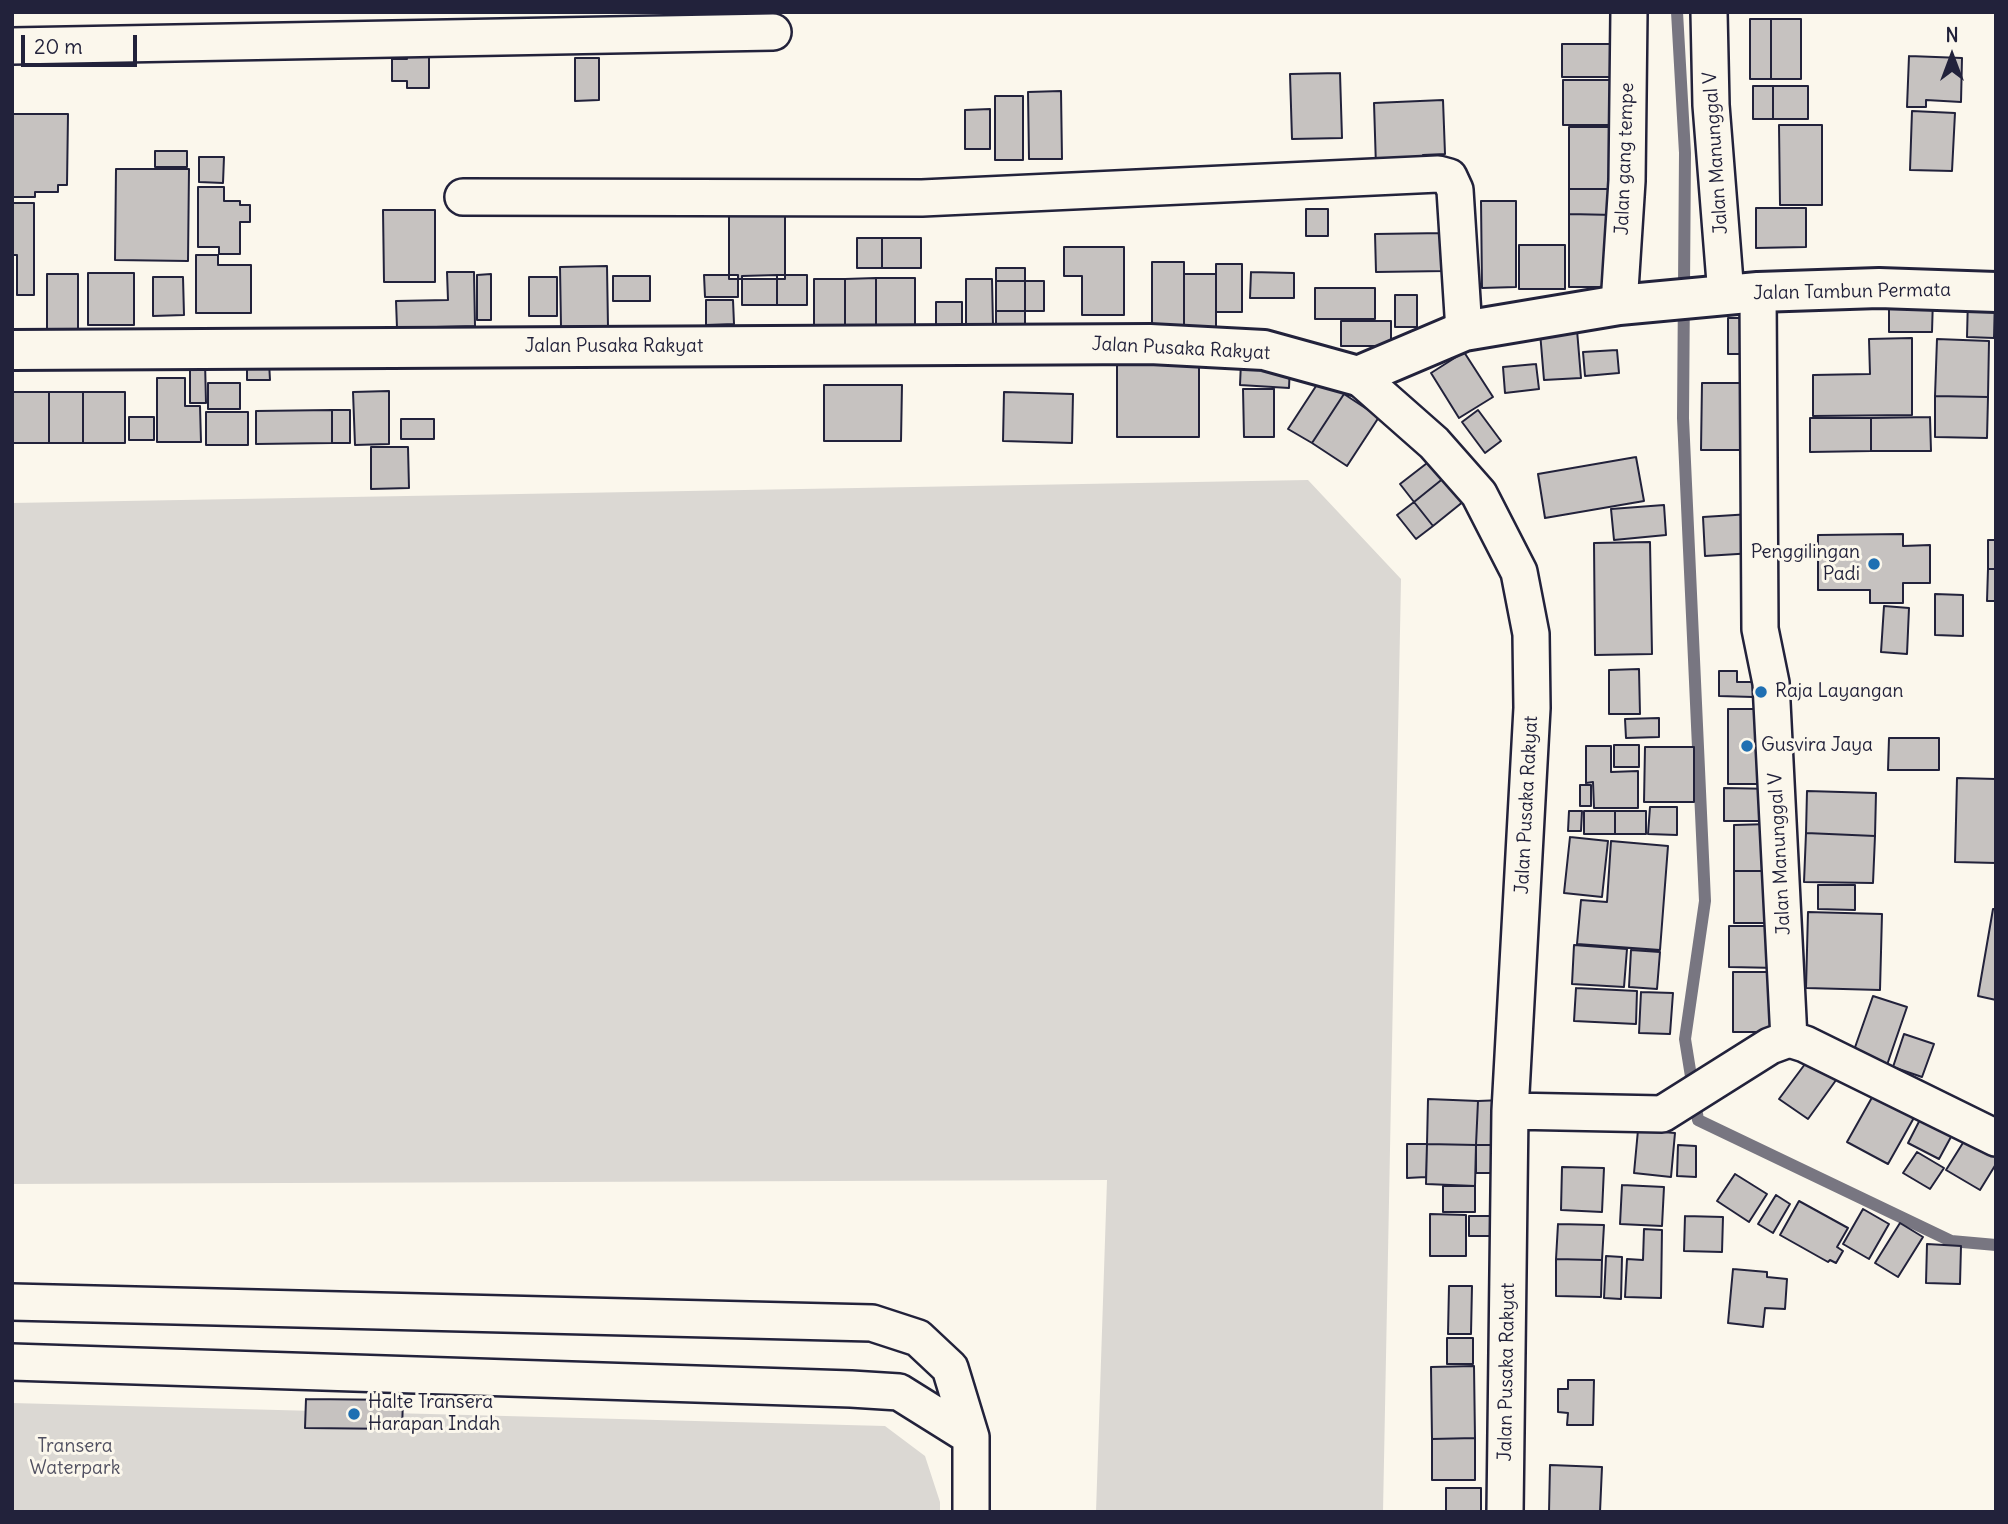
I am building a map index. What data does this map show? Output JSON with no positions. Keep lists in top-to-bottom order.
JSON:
{
  "streets": {
    "street": [
      "Jalan Manunggal V",
      "Jalan gang tempe",
      "Jalan Tambun Permata",
      "Jalan Pusaka Rakyat"
    ]
  },
  "crossings": [
    ["Jalan Manunggal V", "Jalan Tambun Permata"],
    ["Jalan gang tempe", "Jalan Tambun Permata"]
  ],
  "parks": ["Transera Waterpark"],
  "places": [
    "Penggilingan Padi",
    "Raja Layangan",
    "Gusvira Jaya",
    "Halte Transera Harapan Indah"
  ],
  "scale_bar": "20 m",
  "north": "top"
}
